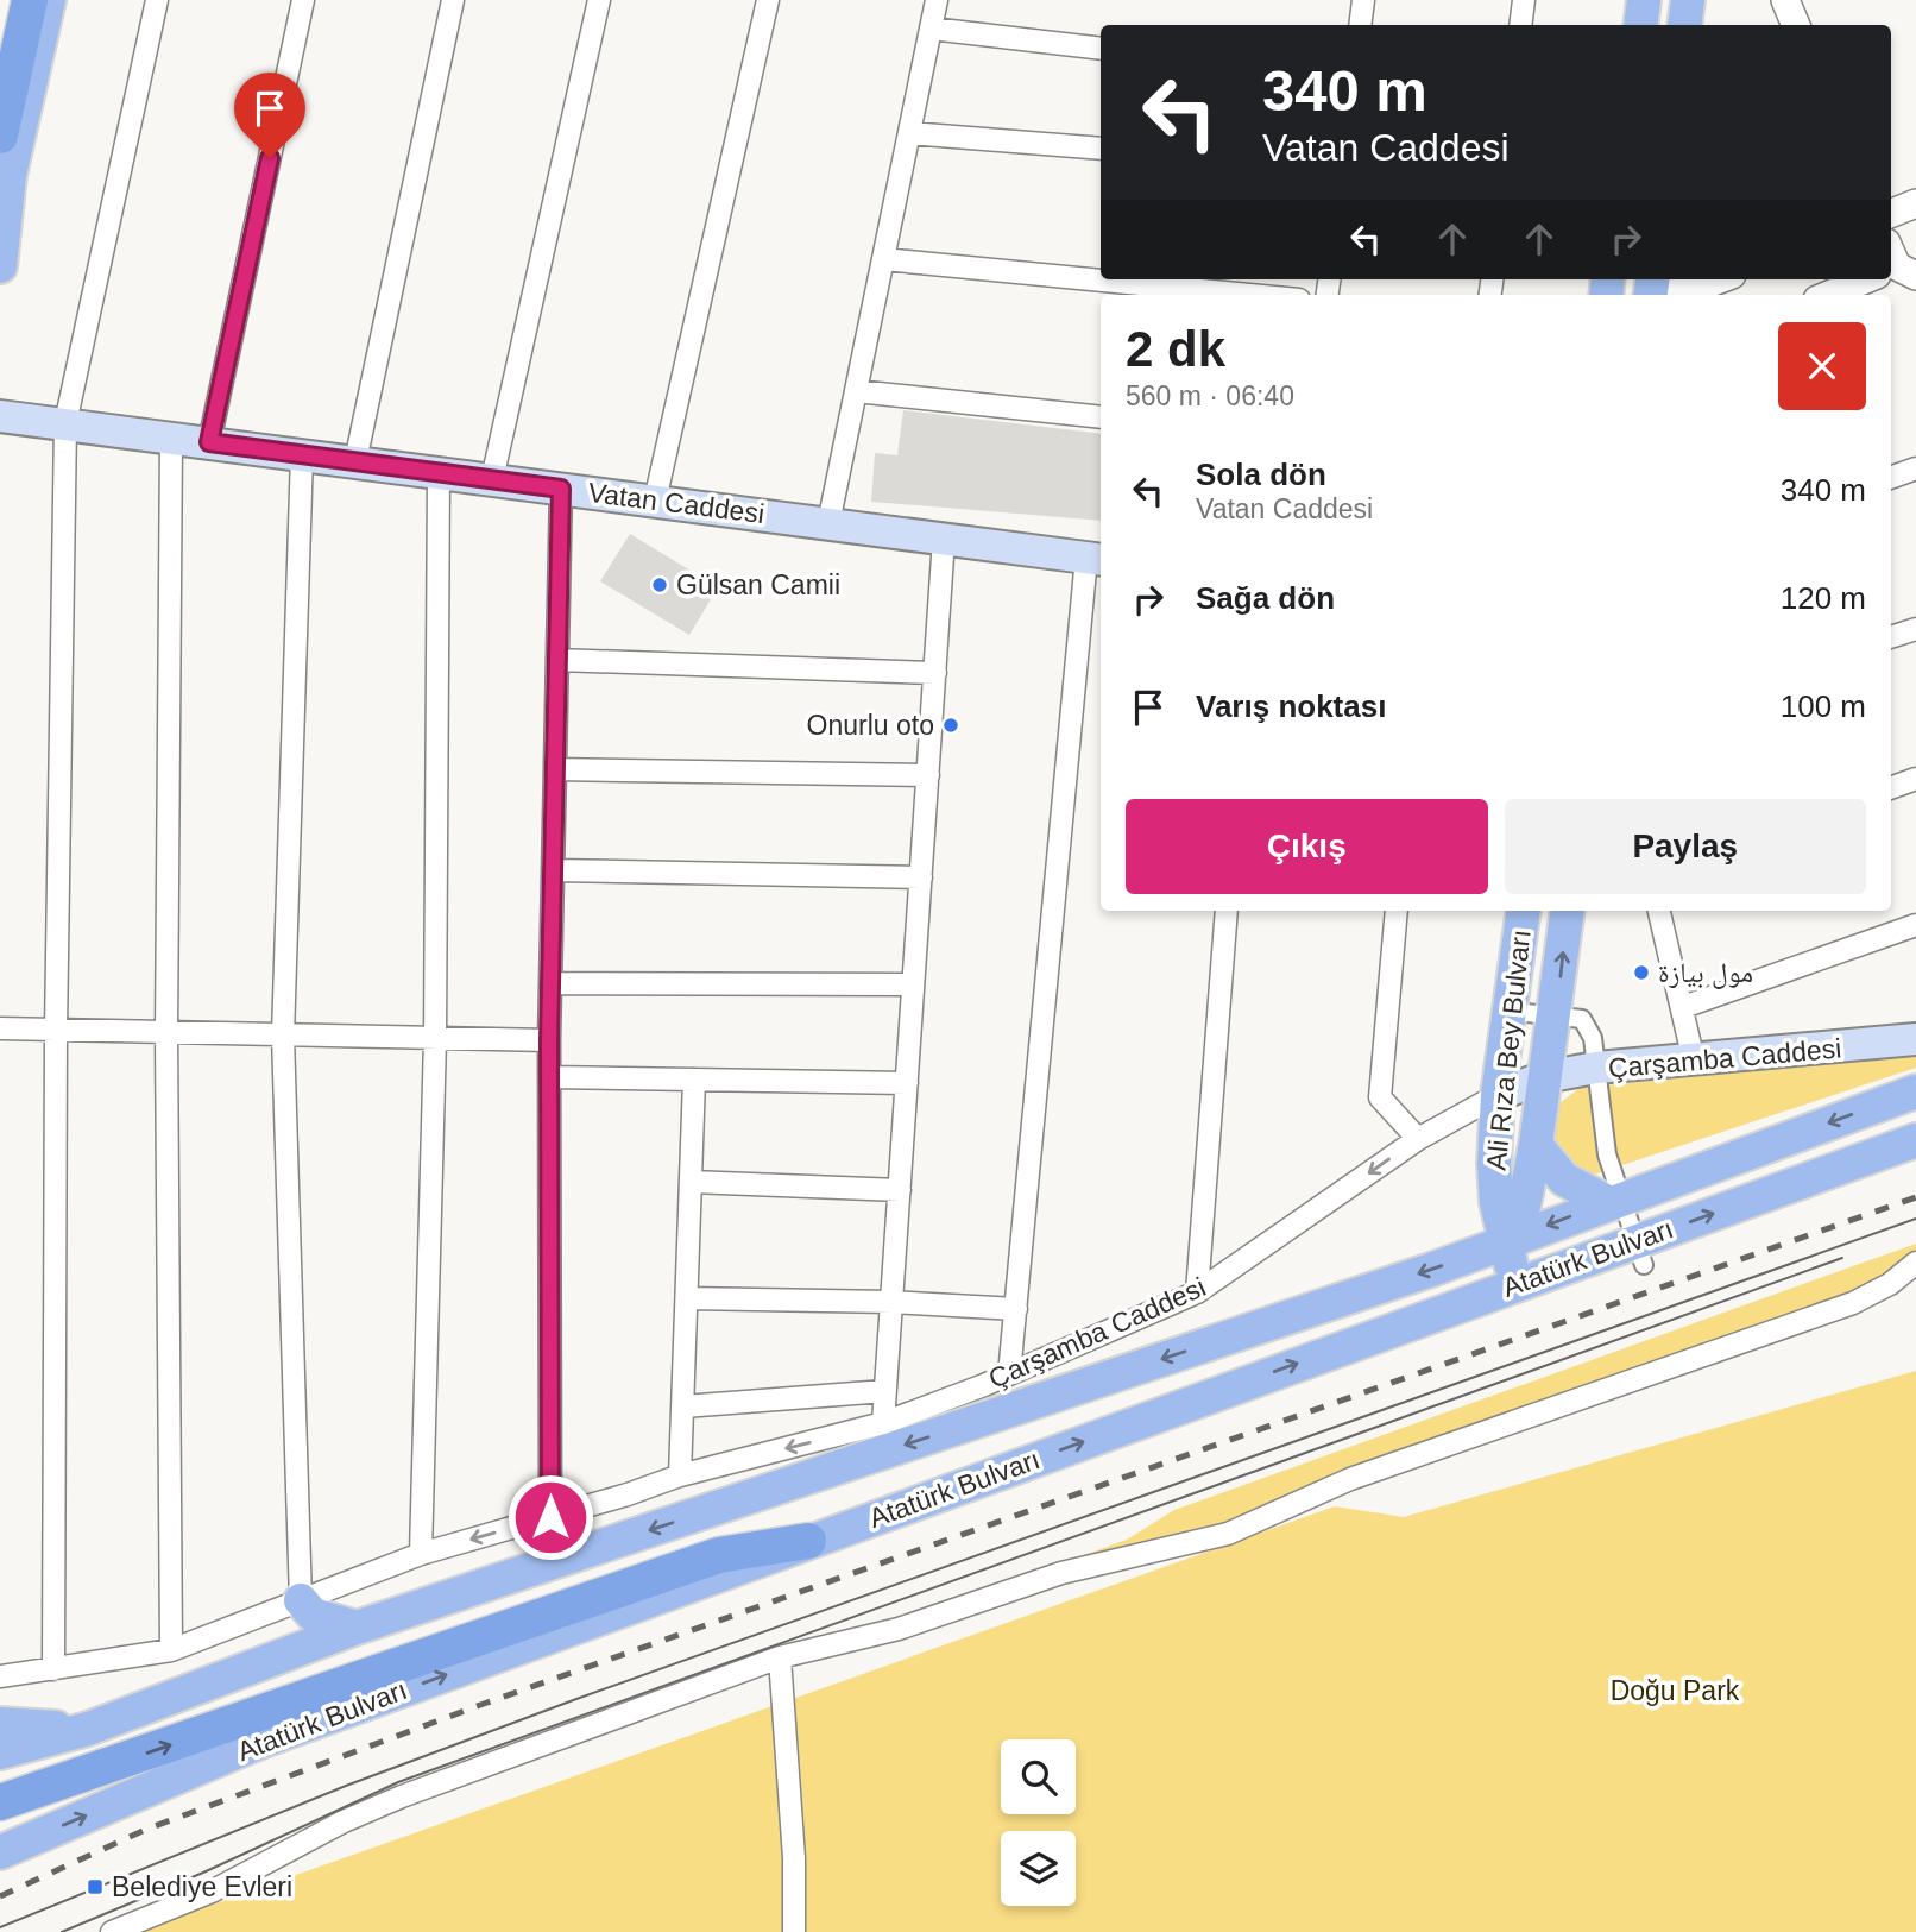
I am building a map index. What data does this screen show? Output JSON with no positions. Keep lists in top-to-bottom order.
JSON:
{
  "streets": {
    "main road": [
      "Vatan Caddesi",
      "Ali Rıza Bey Bulvarı",
      "Çarşamba Caddesi",
      "Atatürk Bulvarı"
    ]
  },
  "crossings": [
    ["Ali Rıza Bey Bulvarı", "Çarşamba Caddesi"],
    ["Ali Rıza Bey Bulvarı", "Atatürk Bulvarı"]
  ],
  "parks": ["Doğu Park"],
  "places": {
    "other": ["Gülsan Camii", "Onurlu oto", "مول بيازة"],
    "transit": ["Belediye Evleri"]
  },
  "page": {
    "turn": ["340 m", "Vatan Caddesi"],
    "heading": ["2 dk", "560 m · 06:40"],
    "list": [
      {
        "name": "Sola dön",
        "note": "Vatan Caddesi",
        "value": "340 m"
      },
      {
        "name": "Sağa dön",
        "value": "120 m"
      },
      {
        "name": "Varış noktası",
        "value": "100 m"
      }
    ],
    "buttons": ["Çıkış", "Paylaş"]
  }
}
